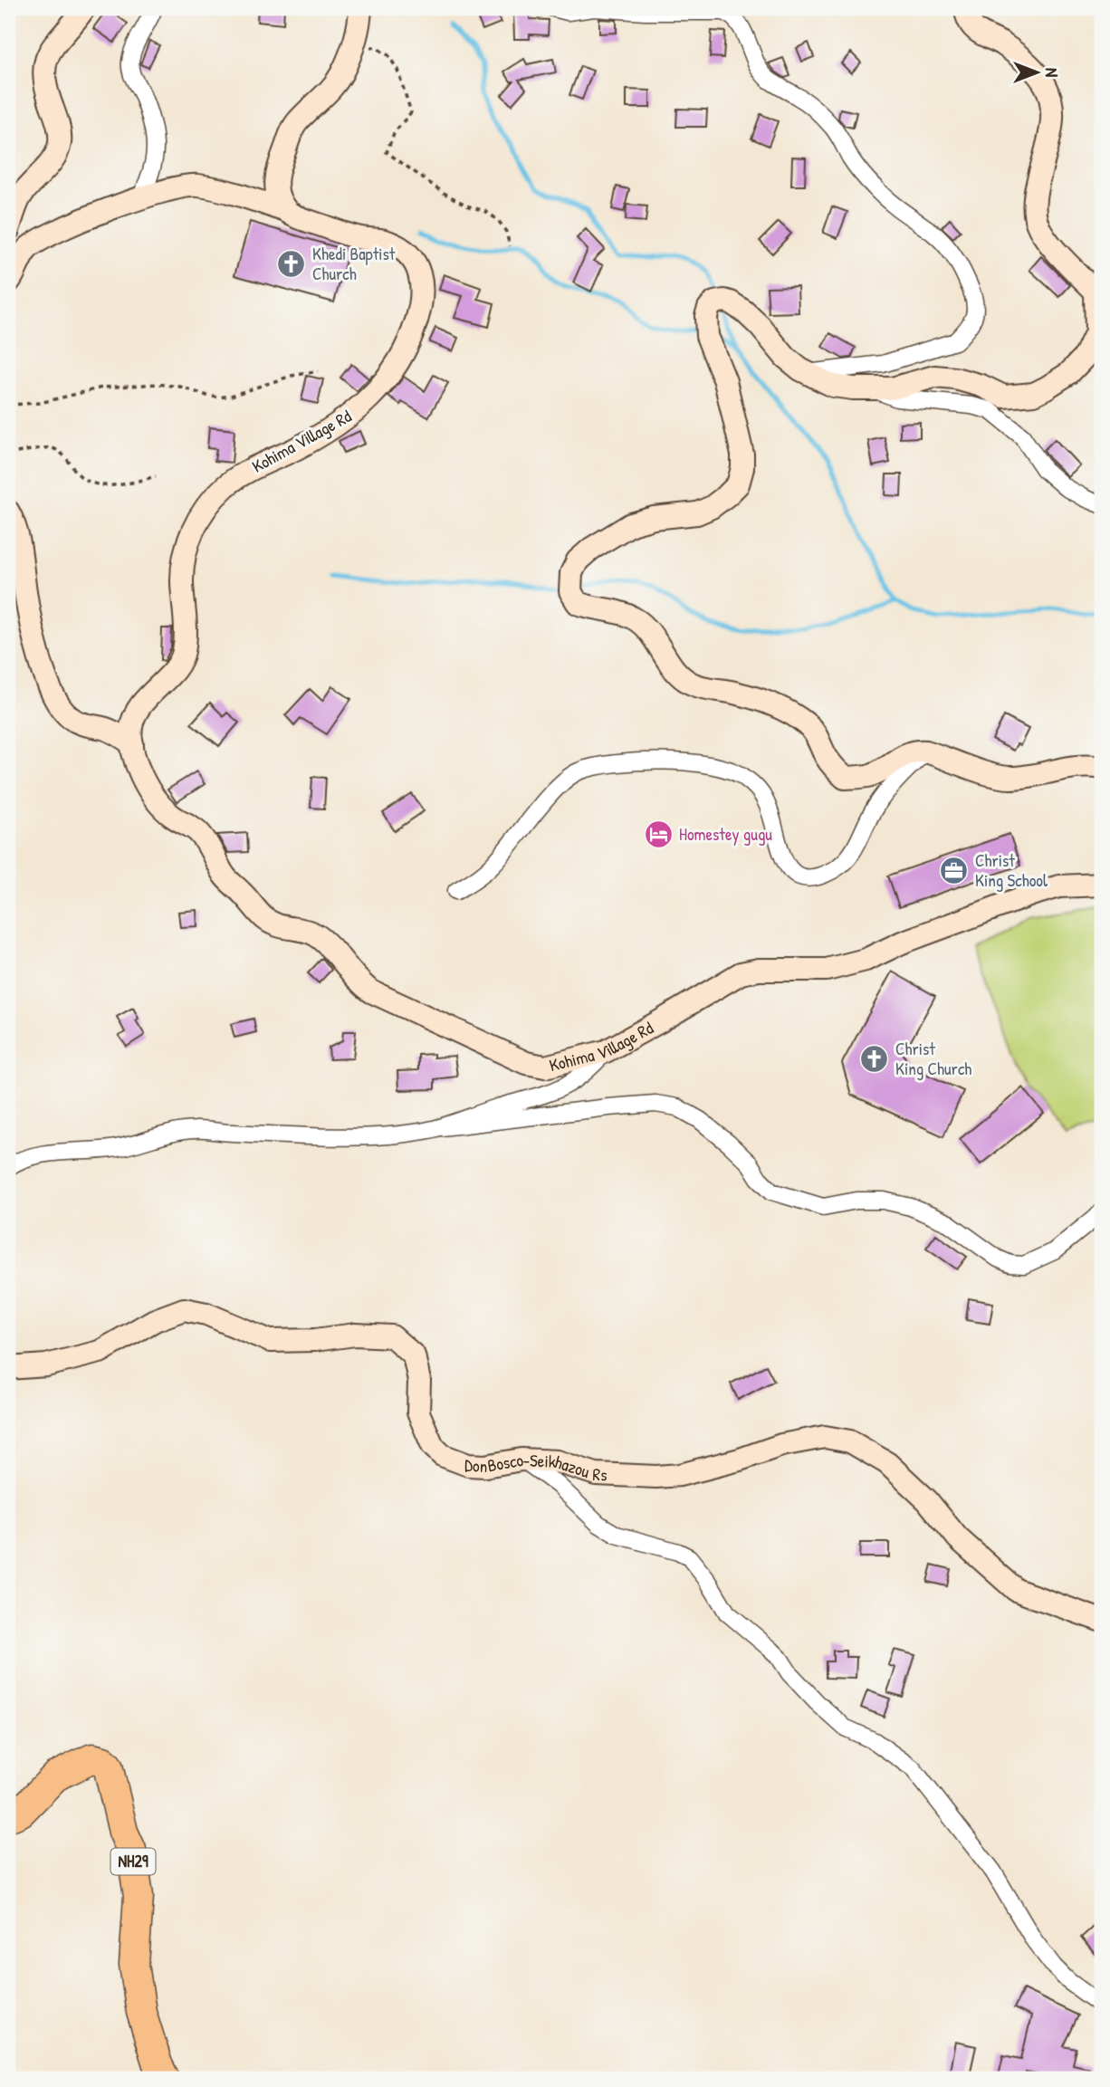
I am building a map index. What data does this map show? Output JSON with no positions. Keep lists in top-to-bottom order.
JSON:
{
  "streets": {
    "highway": ["NH29"],
    "main road": ["Kohima Village Rd", "DonBosco-Seikhazou Rs"]
  },
  "places": {
    "church": ["Khedi Baptist Church", "Christ King Church"],
    "hotel": ["Homestey gugu"],
    "office": ["Christ King School"]
  },
  "north": "right"
}
